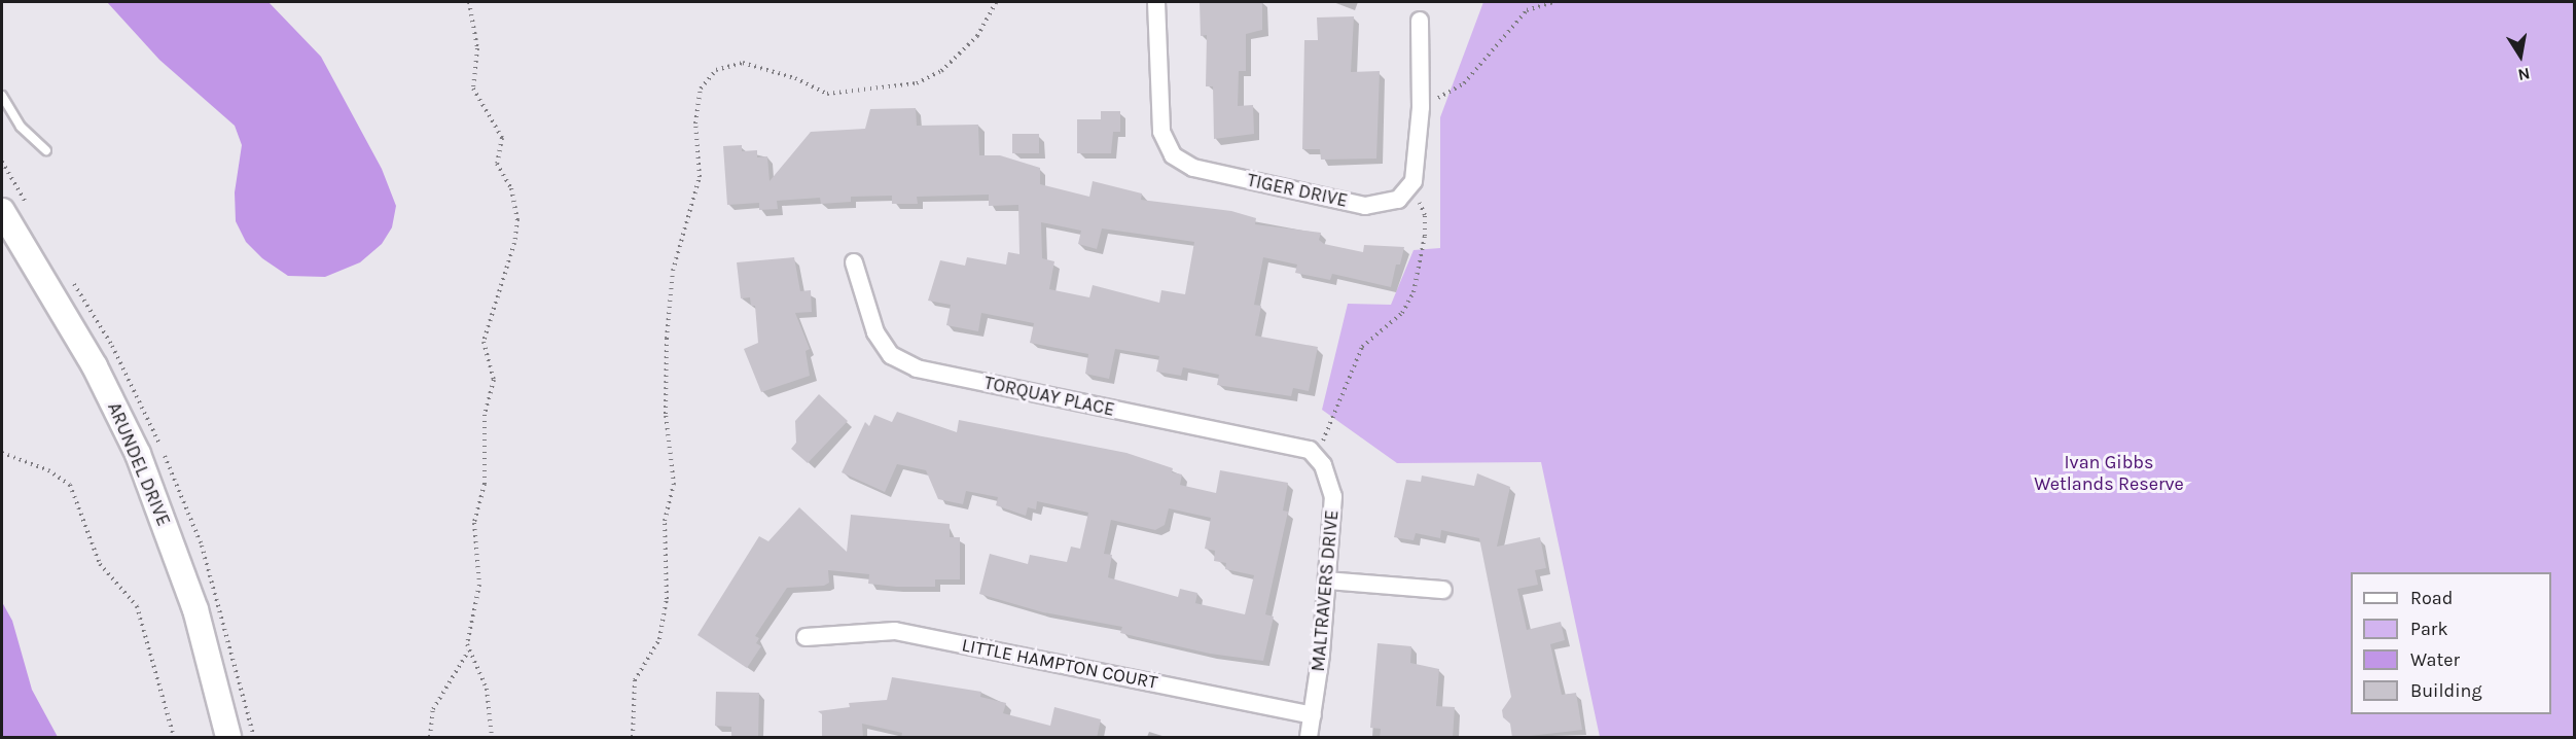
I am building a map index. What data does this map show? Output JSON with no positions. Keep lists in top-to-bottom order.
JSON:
{
  "streets": {
    "main road": ["ARUNDEL DRIVE"],
    "street": [
      "TIGER DRIVE",
      "TORQUAY PLACE",
      "MALTRAVERS DRIVE",
      "LITTLE HAMPTON COURT"
    ]
  },
  "crossings": [
    ["TORQUAY PLACE", "MALTRAVERS DRIVE"],
    ["MALTRAVERS DRIVE", "LITTLE HAMPTON COURT"]
  ],
  "parks": ["Ivan Gibbs Wetlands Reserve"],
  "legend": [
    "Road",
    "Park",
    "Water",
    "Building"
  ],
  "north": "bottom"
}
